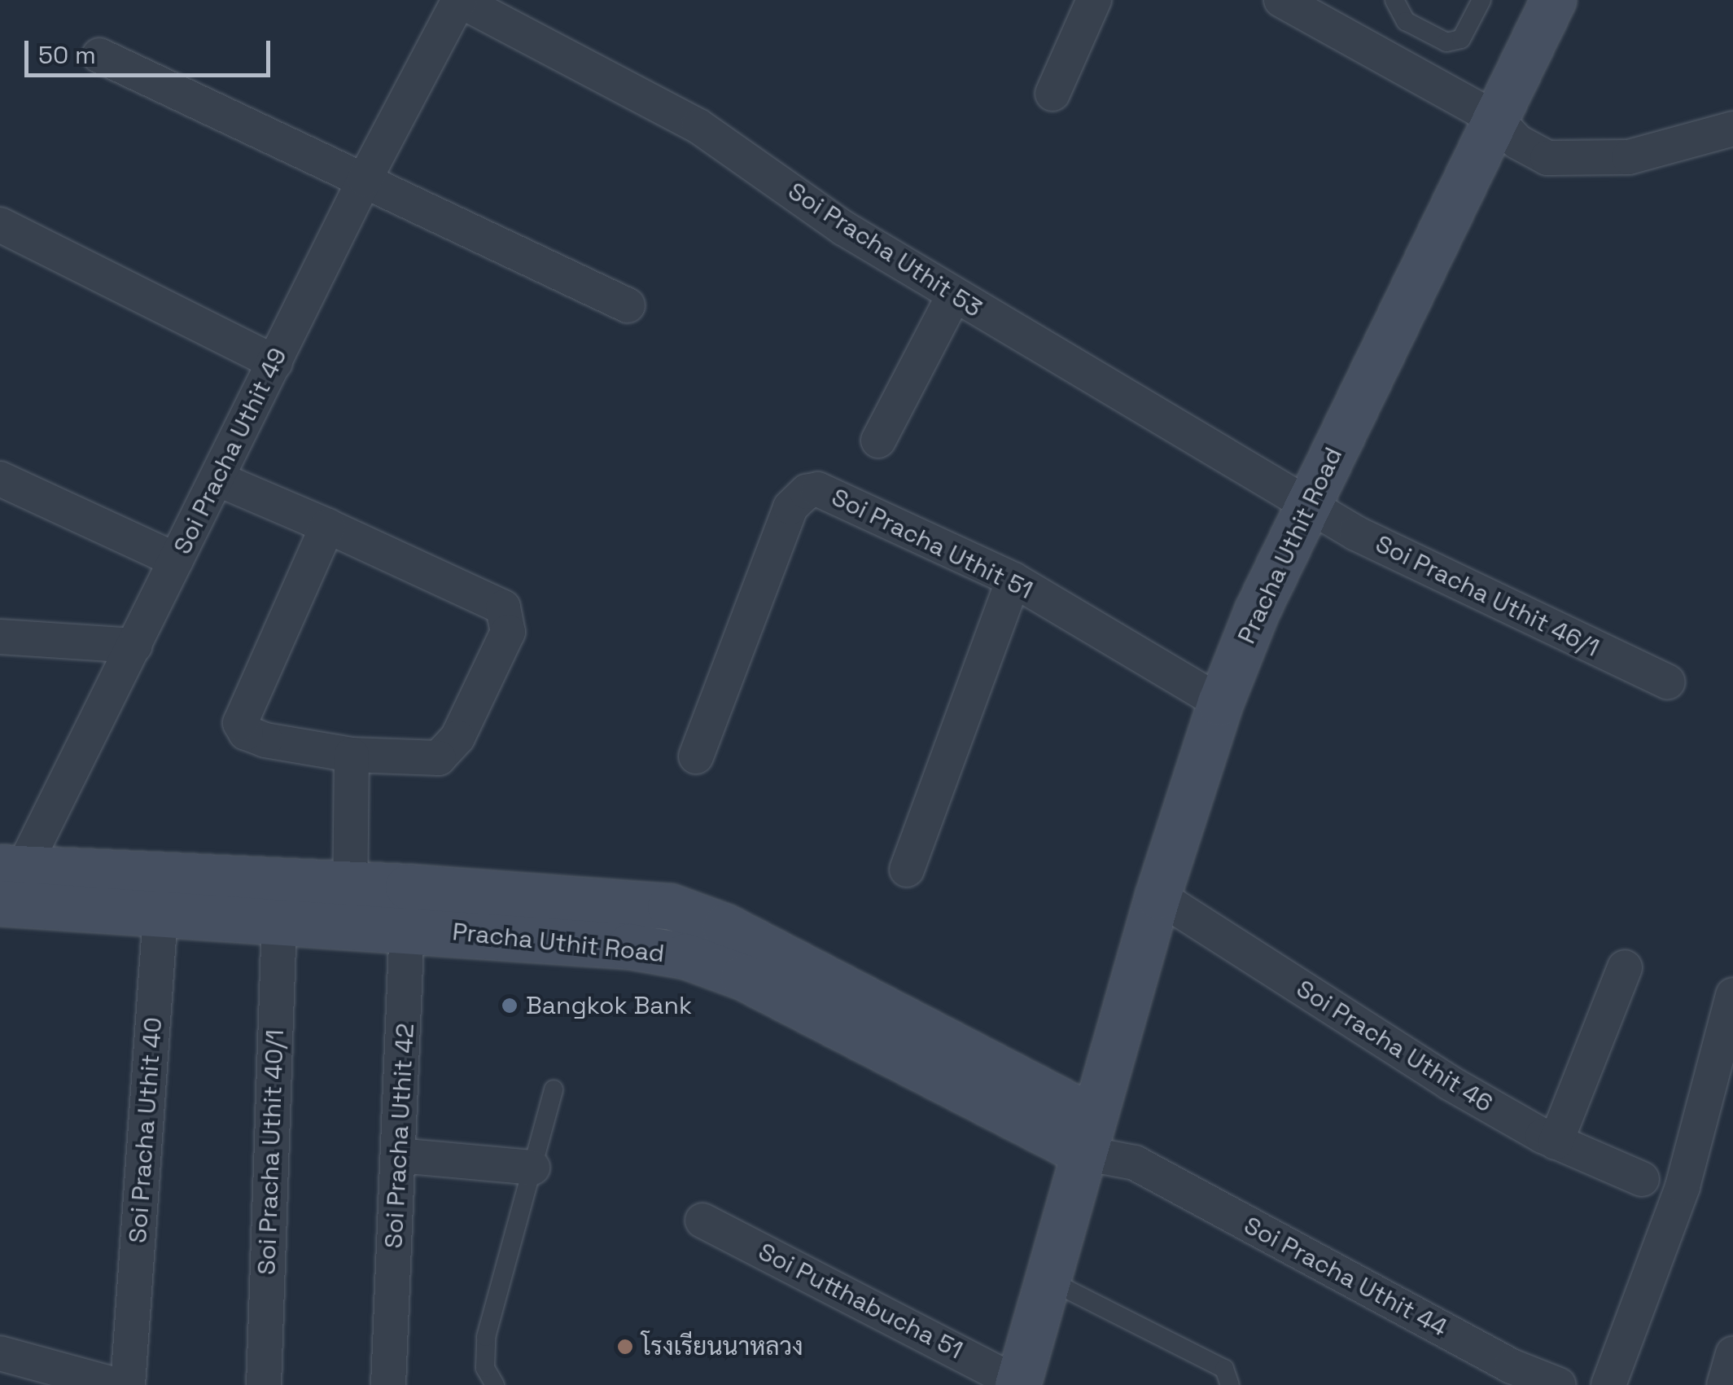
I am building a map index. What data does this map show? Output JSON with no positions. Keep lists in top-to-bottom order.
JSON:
{
  "streets": {
    "main road": ["Pracha Uthit Road"],
    "street": [
      "Soi Pracha Uthit 53",
      "Soi Pracha Uthit 49",
      "Soi Pracha Uthit 51",
      "Soi Pracha Uthit 46/1",
      "Soi Pracha Uthit 46",
      "Soi Pracha Uthit 40",
      "Soi Pracha Uthit 42",
      "Soi Pracha Uthit 40/1",
      "Soi Pracha Uthit 44",
      "Soi Putthabucha 51"
    ]
  },
  "crossings": [
    ["Soi Pracha Uthit 53", "Soi Pracha Uthit 49"],
    ["Soi Pracha Uthit 53", "Pracha Uthit Road"],
    ["Soi Pracha Uthit 53", "Soi Pracha Uthit 46/1"],
    ["Soi Pracha Uthit 49", "Pracha Uthit Road"],
    ["Soi Pracha Uthit 51", "Pracha Uthit Road"],
    ["Pracha Uthit Road", "Soi Pracha Uthit 46/1"],
    ["Pracha Uthit Road", "Soi Pracha Uthit 46"],
    ["Pracha Uthit Road", "Soi Pracha Uthit 40"],
    ["Pracha Uthit Road", "Soi Pracha Uthit 42"],
    ["Pracha Uthit Road", "Soi Pracha Uthit 40/1"],
    ["Pracha Uthit Road", "Soi Pracha Uthit 44"]
  ],
  "places": ["Bangkok Bank", "โรงเรียนนาหลวง"],
  "scale_bar": "50 m"
}
